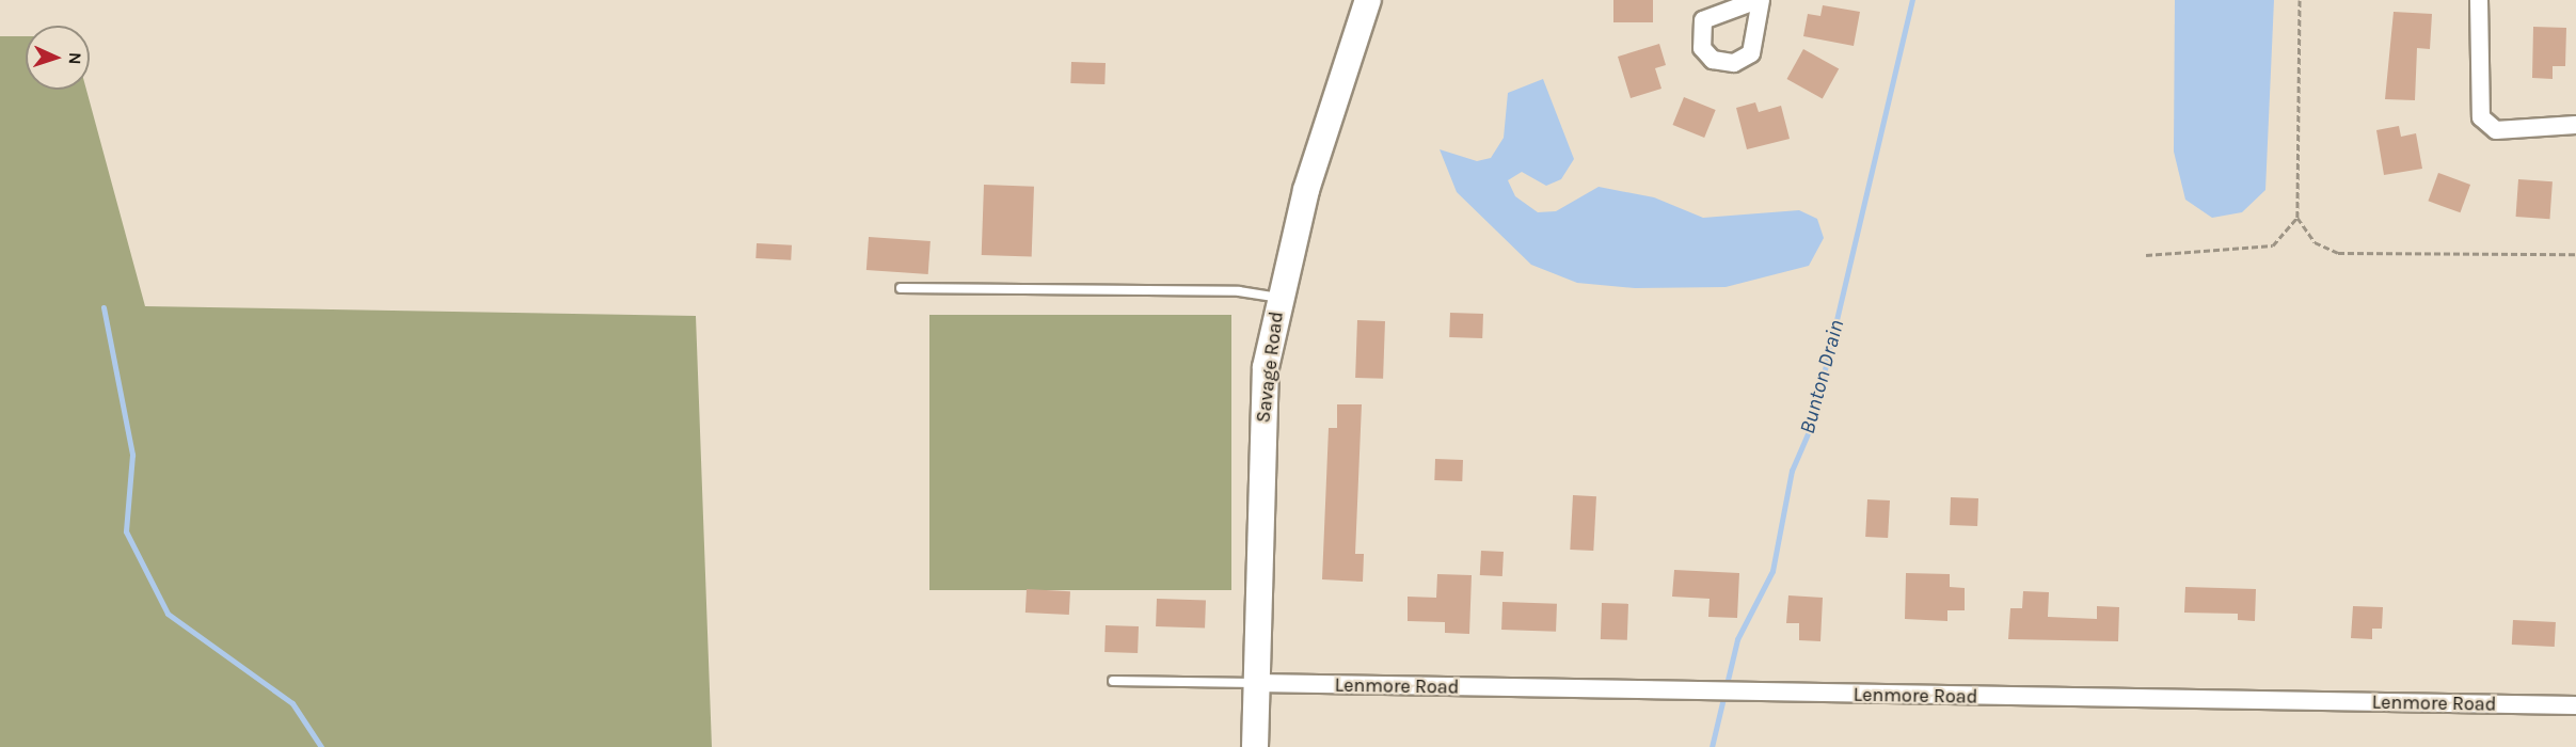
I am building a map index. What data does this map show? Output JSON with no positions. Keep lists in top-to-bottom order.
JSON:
{
  "streets": {
    "street": ["Savage Road", "Lenmore Road"]
  },
  "crossings": [
    ["Savage Road", "Lenmore Road"]
  ],
  "water": ["Bunton Drain"],
  "north": "right"
}
